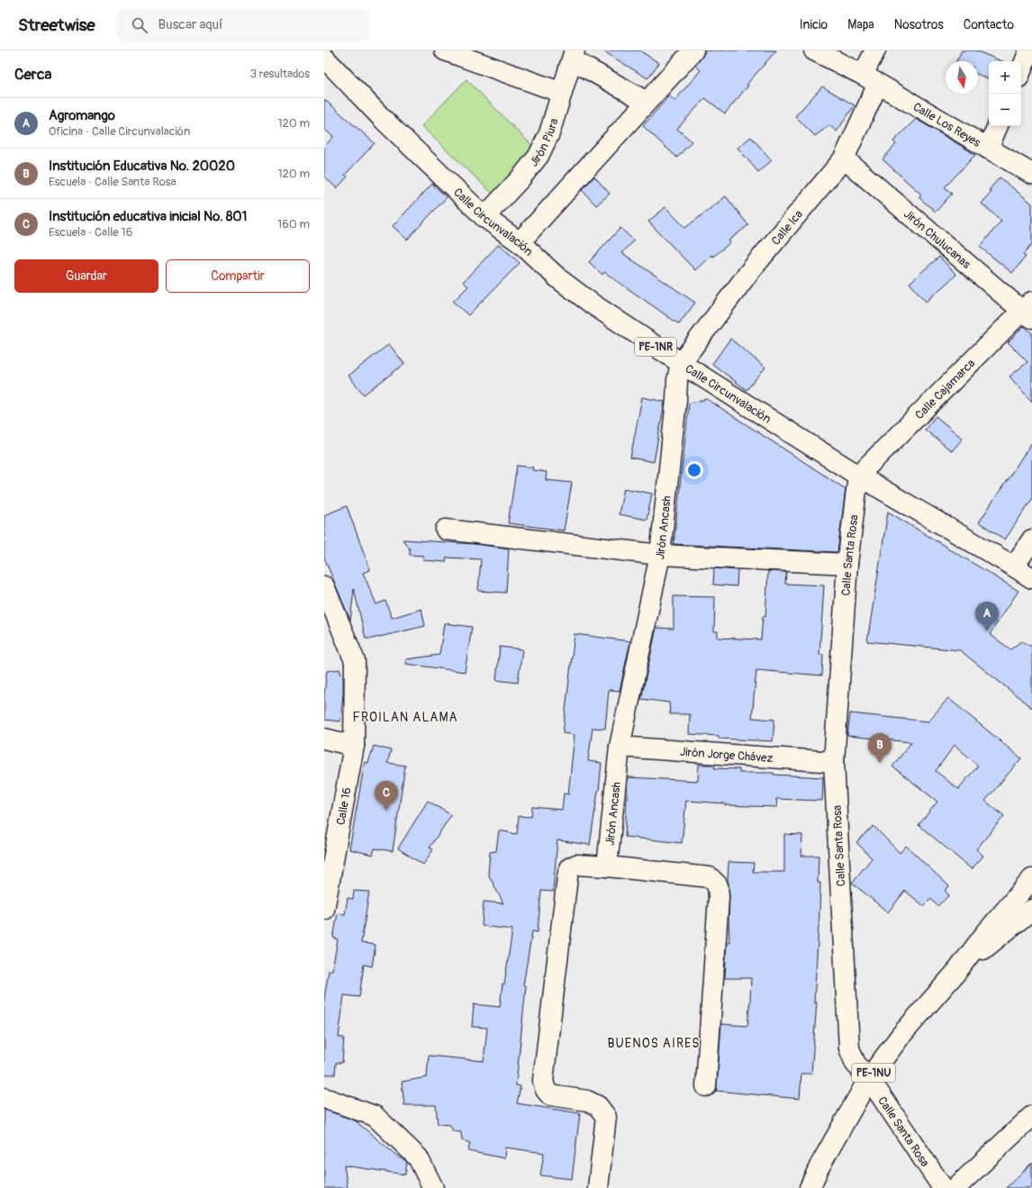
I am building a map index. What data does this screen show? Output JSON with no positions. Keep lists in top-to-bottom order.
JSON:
{
  "streets": {
    "street": [
      "Calle Los Reyes",
      "Jirón Piura",
      "Calle Circunvalación",
      "Calle Ica",
      "Jirón Chulucanas",
      "PE-1NR",
      "Calle Cajamarca",
      "Jirón Ancash",
      "Calle Santa Rosa",
      "Jirón Jorge Chávez",
      "Calle 16",
      "PE-1NU"
    ]
  },
  "crossings": [
    ["Calle Los Reyes", "Calle Ica"],
    ["Jirón Piura", "Calle Circunvalación"],
    ["Calle Circunvalación", "Calle Ica"],
    ["Calle Circunvalación", "Calle Cajamarca"],
    ["Calle Circunvalación", "Jirón Ancash"],
    ["Calle Circunvalación", "Calle Santa Rosa"],
    ["Calle Ica", "Jirón Chulucanas"],
    ["Calle Ica", "Jirón Ancash"],
    ["Jirón Chulucanas", "Calle Cajamarca"],
    ["Calle Cajamarca", "Calle Santa Rosa"],
    ["Jirón Ancash", "Jirón Jorge Chávez"],
    ["Calle Santa Rosa", "Jirón Jorge Chávez"],
    ["Calle Santa Rosa", "PE-1NU"]
  ],
  "districts": ["FROILAN ALAMA", "BUENOS AIRES"],
  "north": "bottom",
  "page": {
    "header": "Streetwise",
    "search": "Buscar aquí",
    "nav": [
      "Inicio",
      "Mapa",
      "Nosotros",
      "Contacto"
    ],
    "heading": ["Cerca", "3 resultados"],
    "map_buttons": ["+", "−"],
    "list": [
      {
        "mark": "A",
        "name": "Agromango",
        "note": "Oficina · Calle Circunvalación",
        "value": "120 m"
      },
      {
        "mark": "B",
        "name": "Institución Educativa No. 20020",
        "note": "Escuela · Calle Santa Rosa",
        "value": "120 m"
      },
      {
        "mark": "C",
        "name": "Institución educativa inicial No. 801",
        "note": "Escuela · Calle 16",
        "value": "160 m"
      }
    ],
    "buttons": ["Guardar", "Compartir"],
    "pins": ["A", "B", "C"]
  }
}
